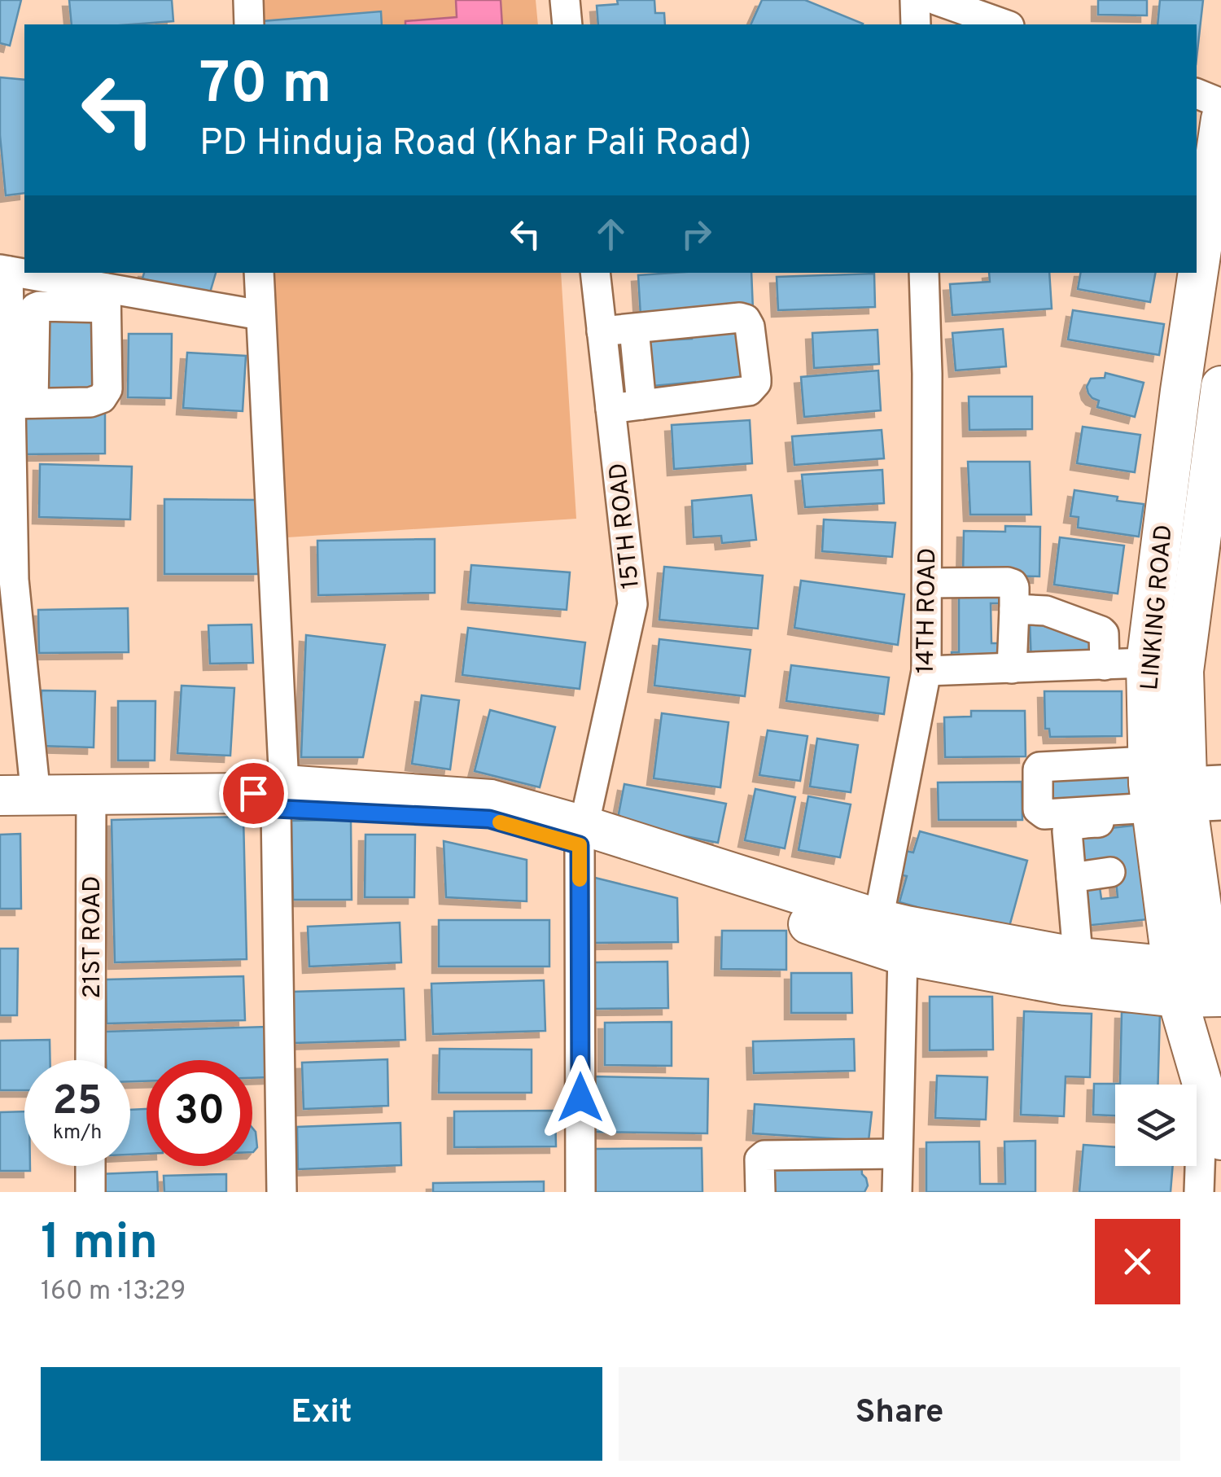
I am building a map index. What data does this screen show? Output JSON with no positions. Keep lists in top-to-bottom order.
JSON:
{
  "streets": {
    "main road": ["LINKING ROAD"],
    "street": ["15TH ROAD", "14TH ROAD", "21ST ROAD"]
  },
  "page": {
    "turn": ["70 m", "PD Hinduja Road (Khar Pali Road)"],
    "speed": "25 km/h",
    "limit": "30",
    "heading": ["1 min", "160 m · 13:29"],
    "buttons": ["Exit", "Share"]
  }
}
